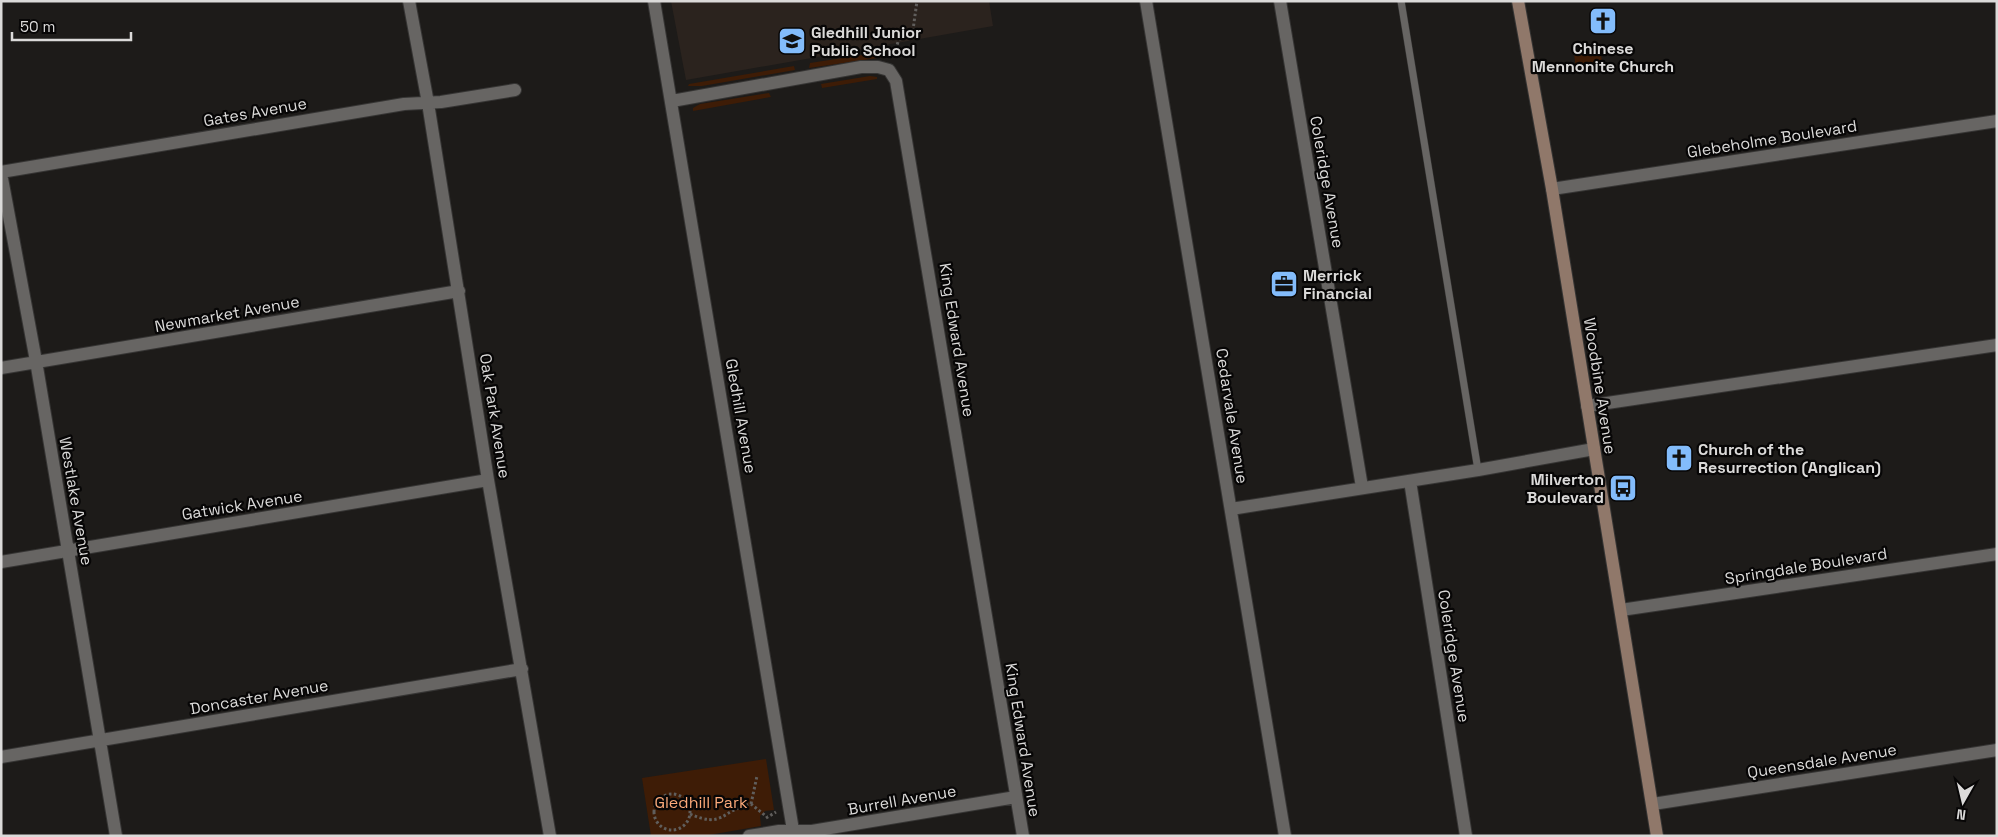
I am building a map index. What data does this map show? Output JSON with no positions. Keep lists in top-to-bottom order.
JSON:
{
  "streets": {
    "main road": ["Woodbine Avenue"],
    "street": [
      "Gates Avenue",
      "Glebeholme Boulevard",
      "Coleridge Avenue",
      "Newmarket Avenue",
      "King Edward Avenue",
      "Oak Park Avenue",
      "Gledhill Avenue",
      "Cedarvale Avenue",
      "Westlake Avenue",
      "Gatwick Avenue",
      "Springdale Boulevard",
      "Doncaster Avenue",
      "Queensdale Avenue",
      "Burrell Avenue"
    ]
  },
  "crossings": [
    ["Gates Avenue", "Oak Park Avenue"],
    ["Gates Avenue", "Westlake Avenue"],
    ["Glebeholme Boulevard", "Woodbine Avenue"],
    ["Newmarket Avenue", "Oak Park Avenue"],
    ["Newmarket Avenue", "Westlake Avenue"],
    ["King Edward Avenue", "Gledhill Avenue"],
    ["King Edward Avenue", "Burrell Avenue"],
    ["Woodbine Avenue", "Springdale Boulevard"],
    ["Woodbine Avenue", "Queensdale Avenue"],
    ["Oak Park Avenue", "Gatwick Avenue"],
    ["Oak Park Avenue", "Doncaster Avenue"],
    ["Gledhill Avenue", "Burrell Avenue"],
    ["Westlake Avenue", "Gatwick Avenue"],
    ["Westlake Avenue", "Doncaster Avenue"]
  ],
  "parks": ["Gledhill Park"],
  "places": {
    "church": ["Chinese Mennonite Church", "Church of the Resurrection (Anglican)"],
    "school or university": ["Gledhill Junior Public School"],
    "office": ["Merrick Financial"],
    "bus stop": ["Milverton Boulevard"]
  },
  "scale_bar": "50 m",
  "north": "bottom"
}
